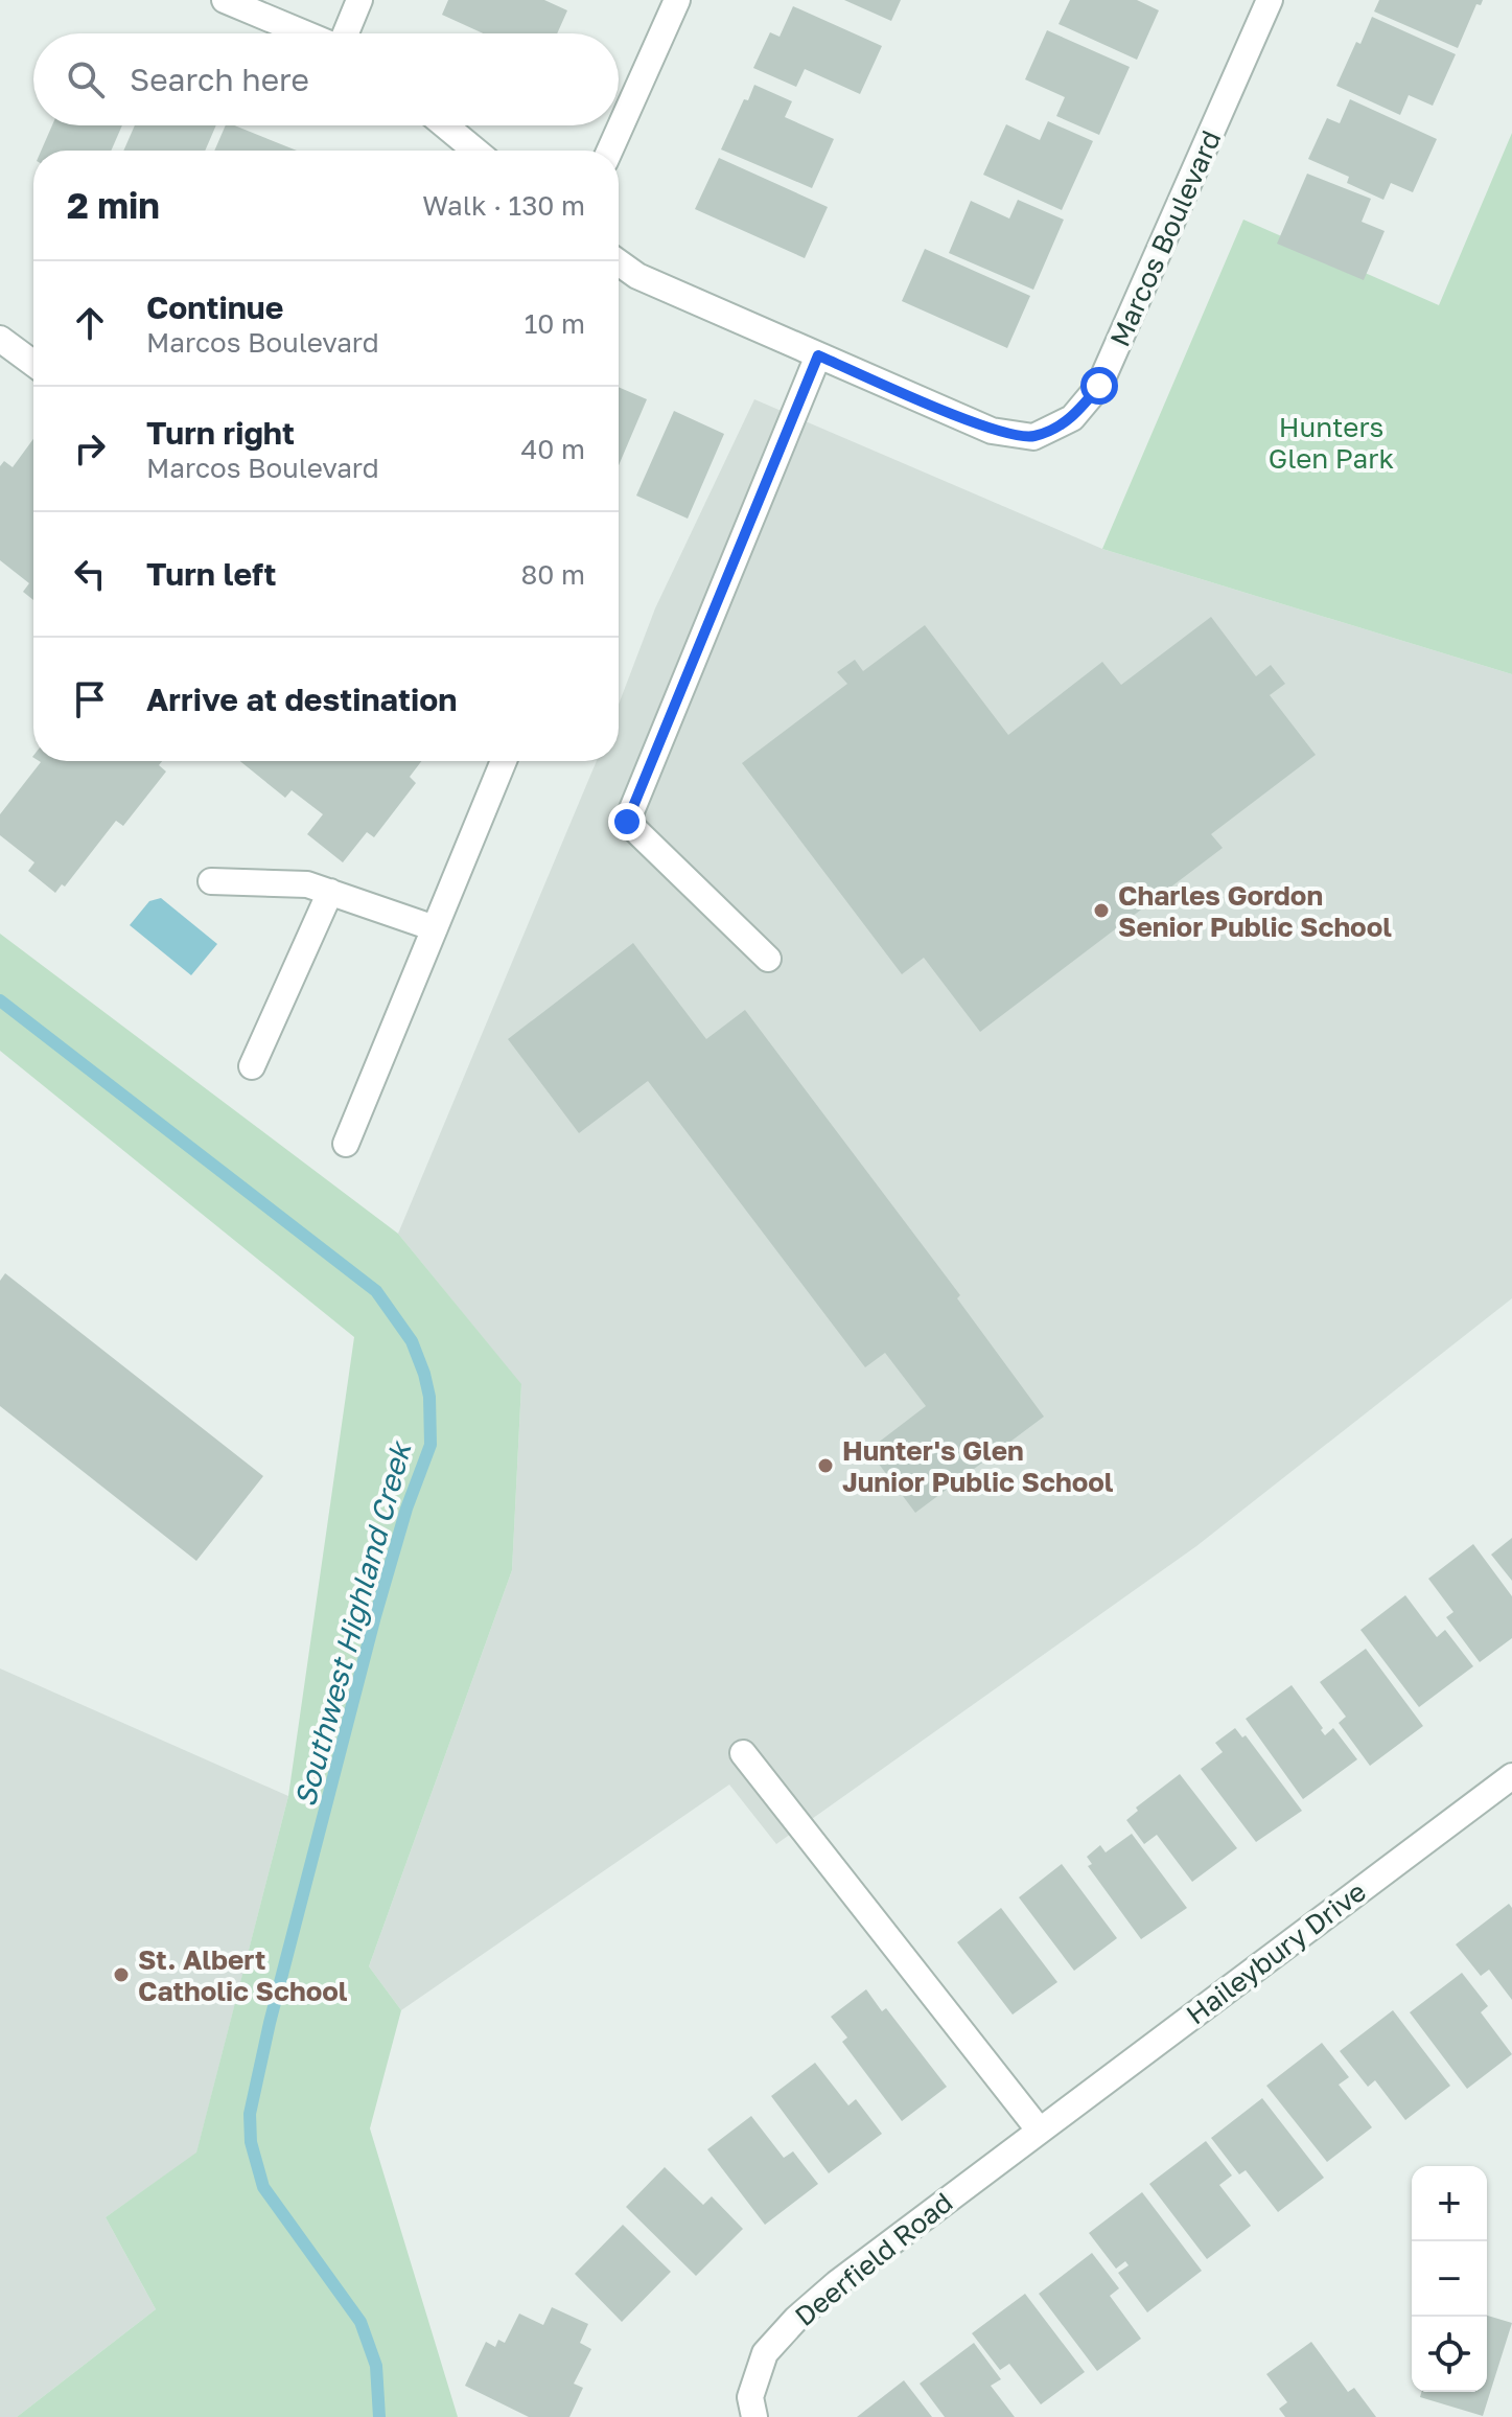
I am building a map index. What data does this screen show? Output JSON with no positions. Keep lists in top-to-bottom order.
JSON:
{
  "streets": {
    "street": ["Marcos Boulevard", "Haileybury Drive", "Deerfield Road"]
  },
  "crossings": [
    ["Haileybury Drive", "Deerfield Road"]
  ],
  "water": ["Southwest Highland Creek"],
  "parks": ["Hunters Glen Park"],
  "places": ["Charles Gordon Senior Public School", "Hunter's Glen Junior Public School", "St. Albert Catholic School"],
  "page": {
    "search": "Search here",
    "heading": ["2 min", "Walk · 130 m"],
    "list": [
      ["Continue", "Marcos Boulevard", "10 m"],
      ["Turn right", "Marcos Boulevard", "40 m"],
      ["Turn left", "80 m"],
      "Arrive at destination"
    ],
    "map_buttons": ["+", "−"]
  }
}
